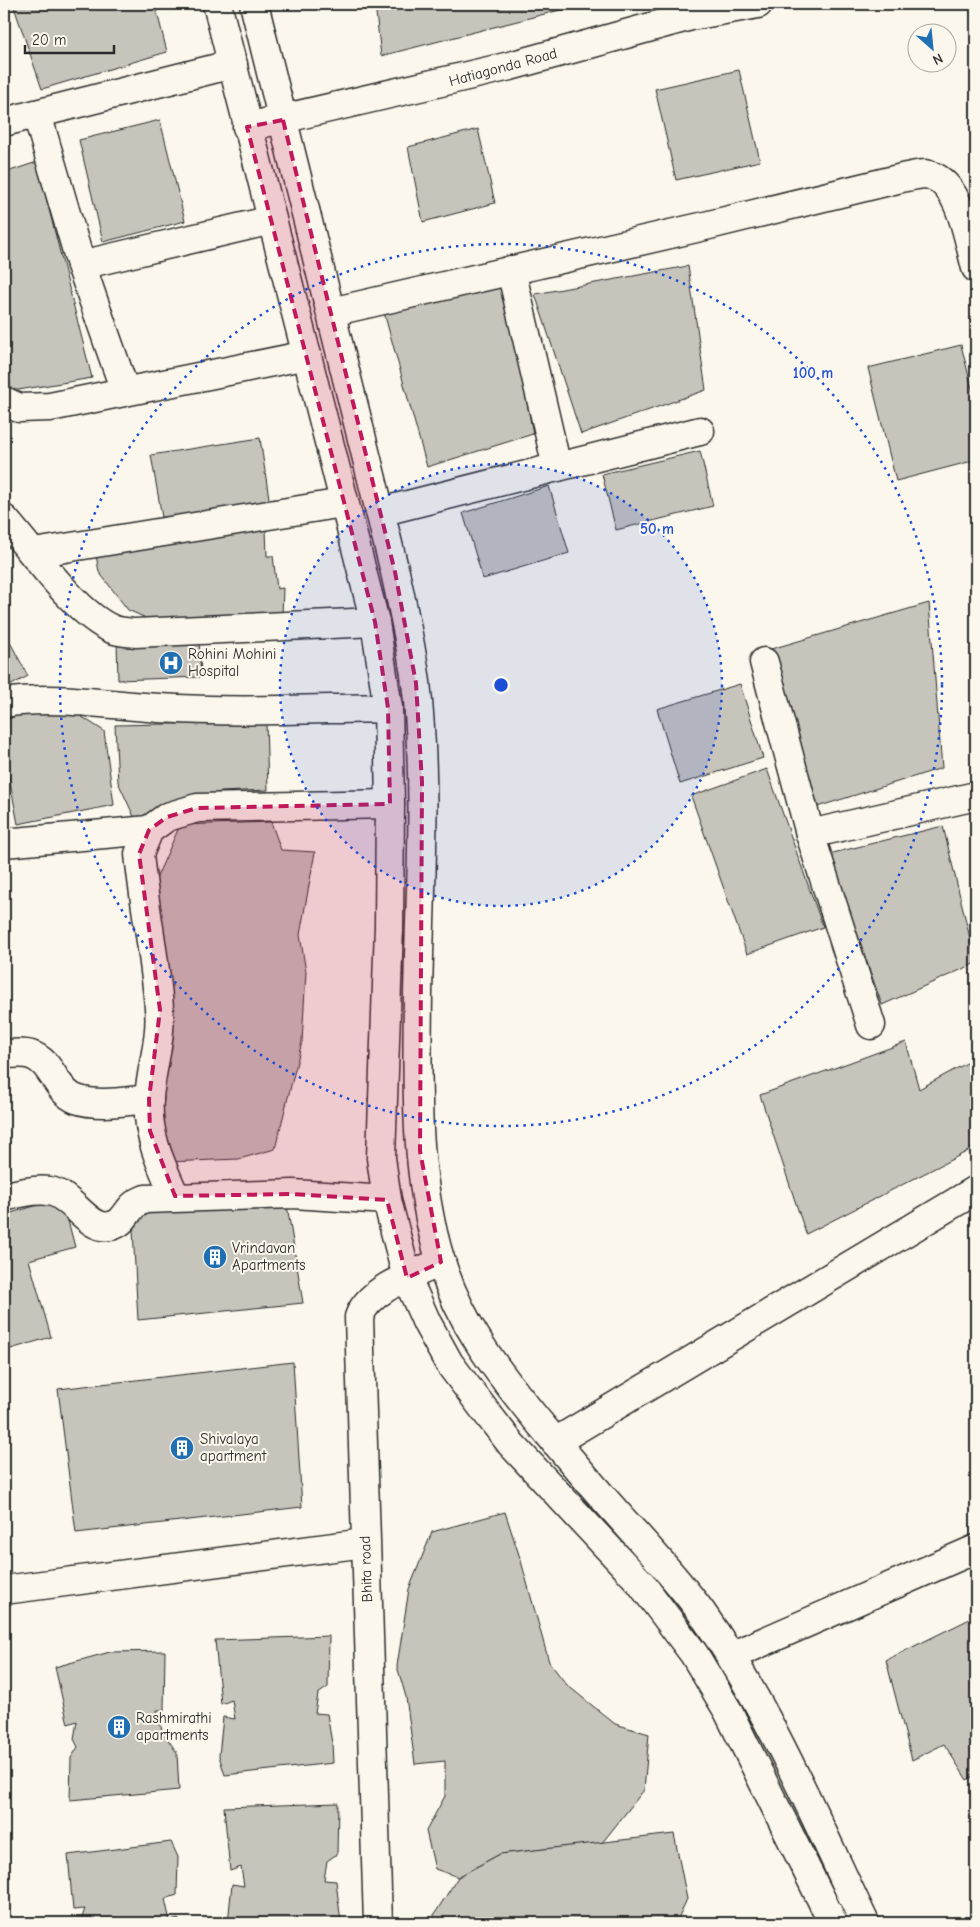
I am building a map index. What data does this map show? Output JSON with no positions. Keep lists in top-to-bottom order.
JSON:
{
  "streets": {
    "street": ["Hatiagonda Road", "Bhita road"]
  },
  "places": {
    "hospital": ["Rohini Mohini Hospital"],
    "building": ["Vrindavan Apartments", "Shivalaya apartment", "Rashmirathi apartments"]
  },
  "scale_bar": "20 m",
  "north": "bottom right",
  "rings": ["100 m", "50 m"]
}
